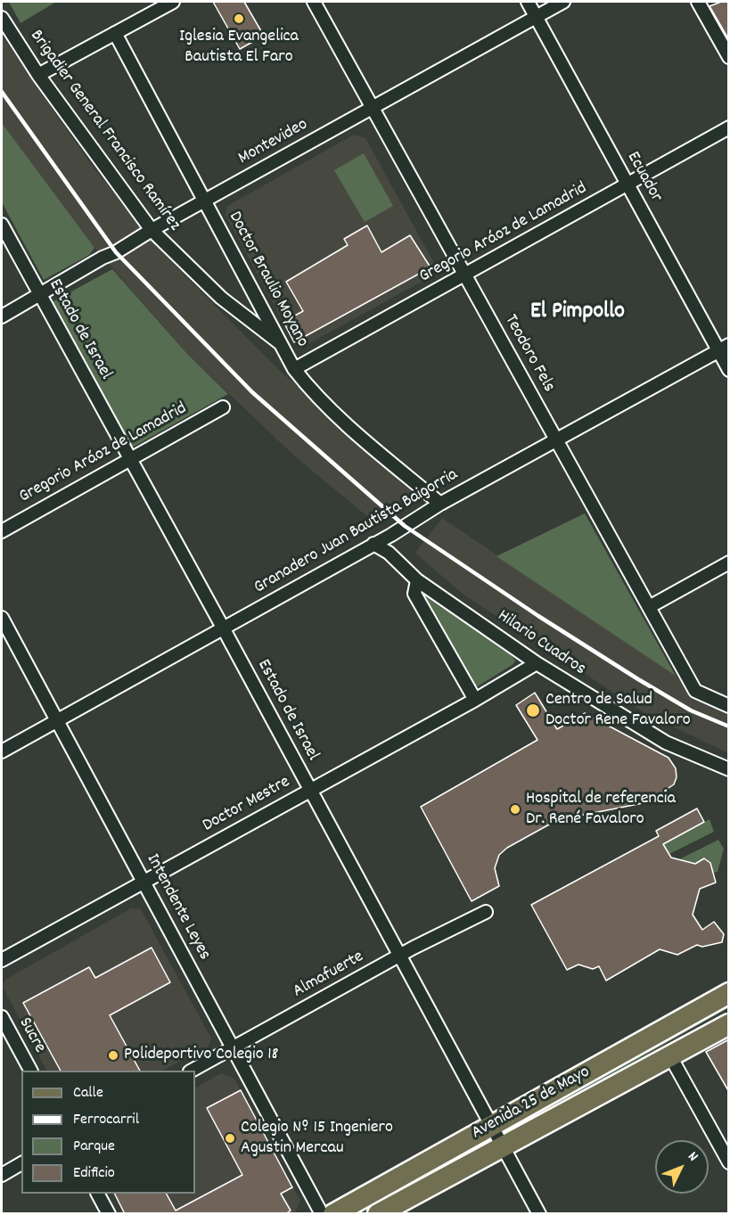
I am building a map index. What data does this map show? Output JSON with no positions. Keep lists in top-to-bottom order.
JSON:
{
  "streets": {
    "main road": ["Avenida 25 de Mayo"],
    "street": [
      "Brigadier General Francisco Ramírez",
      "Montevideo",
      "Ecuador",
      "Gregorio Aráoz de Lamadrid",
      "Doctor Braulio Moyano",
      "Estado de Israel",
      "Teodoro Fels",
      "Granadero Juan Bautista Baigorria",
      "Hilario Cuadros",
      "Doctor Mestre",
      "Intendente Leyes",
      "Almafuerte",
      "Sucre"
    ]
  },
  "crossings": [
    ["Brigadier General Francisco Ramírez", "Montevideo"],
    ["Brigadier General Francisco Ramírez", "Doctor Braulio Moyano"],
    ["Montevideo", "Ecuador"],
    ["Montevideo", "Doctor Braulio Moyano"],
    ["Montevideo", "Estado de Israel"],
    ["Montevideo", "Teodoro Fels"],
    ["Ecuador", "Gregorio Aráoz de Lamadrid"],
    ["Ecuador", "Granadero Juan Bautista Baigorria"],
    ["Gregorio Aráoz de Lamadrid", "Doctor Braulio Moyano"],
    ["Gregorio Aráoz de Lamadrid", "Estado de Israel"],
    ["Gregorio Aráoz de Lamadrid", "Teodoro Fels"],
    ["Doctor Braulio Moyano", "Granadero Juan Bautista Baigorria"],
    ["Estado de Israel", "Granadero Juan Bautista Baigorria"],
    ["Estado de Israel", "Doctor Mestre"],
    ["Estado de Israel", "Almafuerte"],
    ["Estado de Israel", "Avenida 25 de Mayo"],
    ["Teodoro Fels", "Granadero Juan Bautista Baigorria"],
    ["Granadero Juan Bautista Baigorria", "Hilario Cuadros"],
    ["Granadero Juan Bautista Baigorria", "Intendente Leyes"],
    ["Hilario Cuadros", "Doctor Mestre"],
    ["Doctor Mestre", "Intendente Leyes"],
    ["Intendente Leyes", "Almafuerte"]
  ],
  "districts": ["El Pimpollo"],
  "places": [
    "Iglesia Evangelica Bautista El Faro",
    "Centro de Salud Doctor Rene Favaloro",
    "Hospital de referencia Dr. René Favaloro",
    "Polideportivo Colegio 18",
    "Colegio Nº 15 Ingeniero Agustin Mercau"
  ],
  "legend": [
    "Calle",
    "Ferrocarril",
    "Parque",
    "Edificio"
  ],
  "north": "top right"
}
